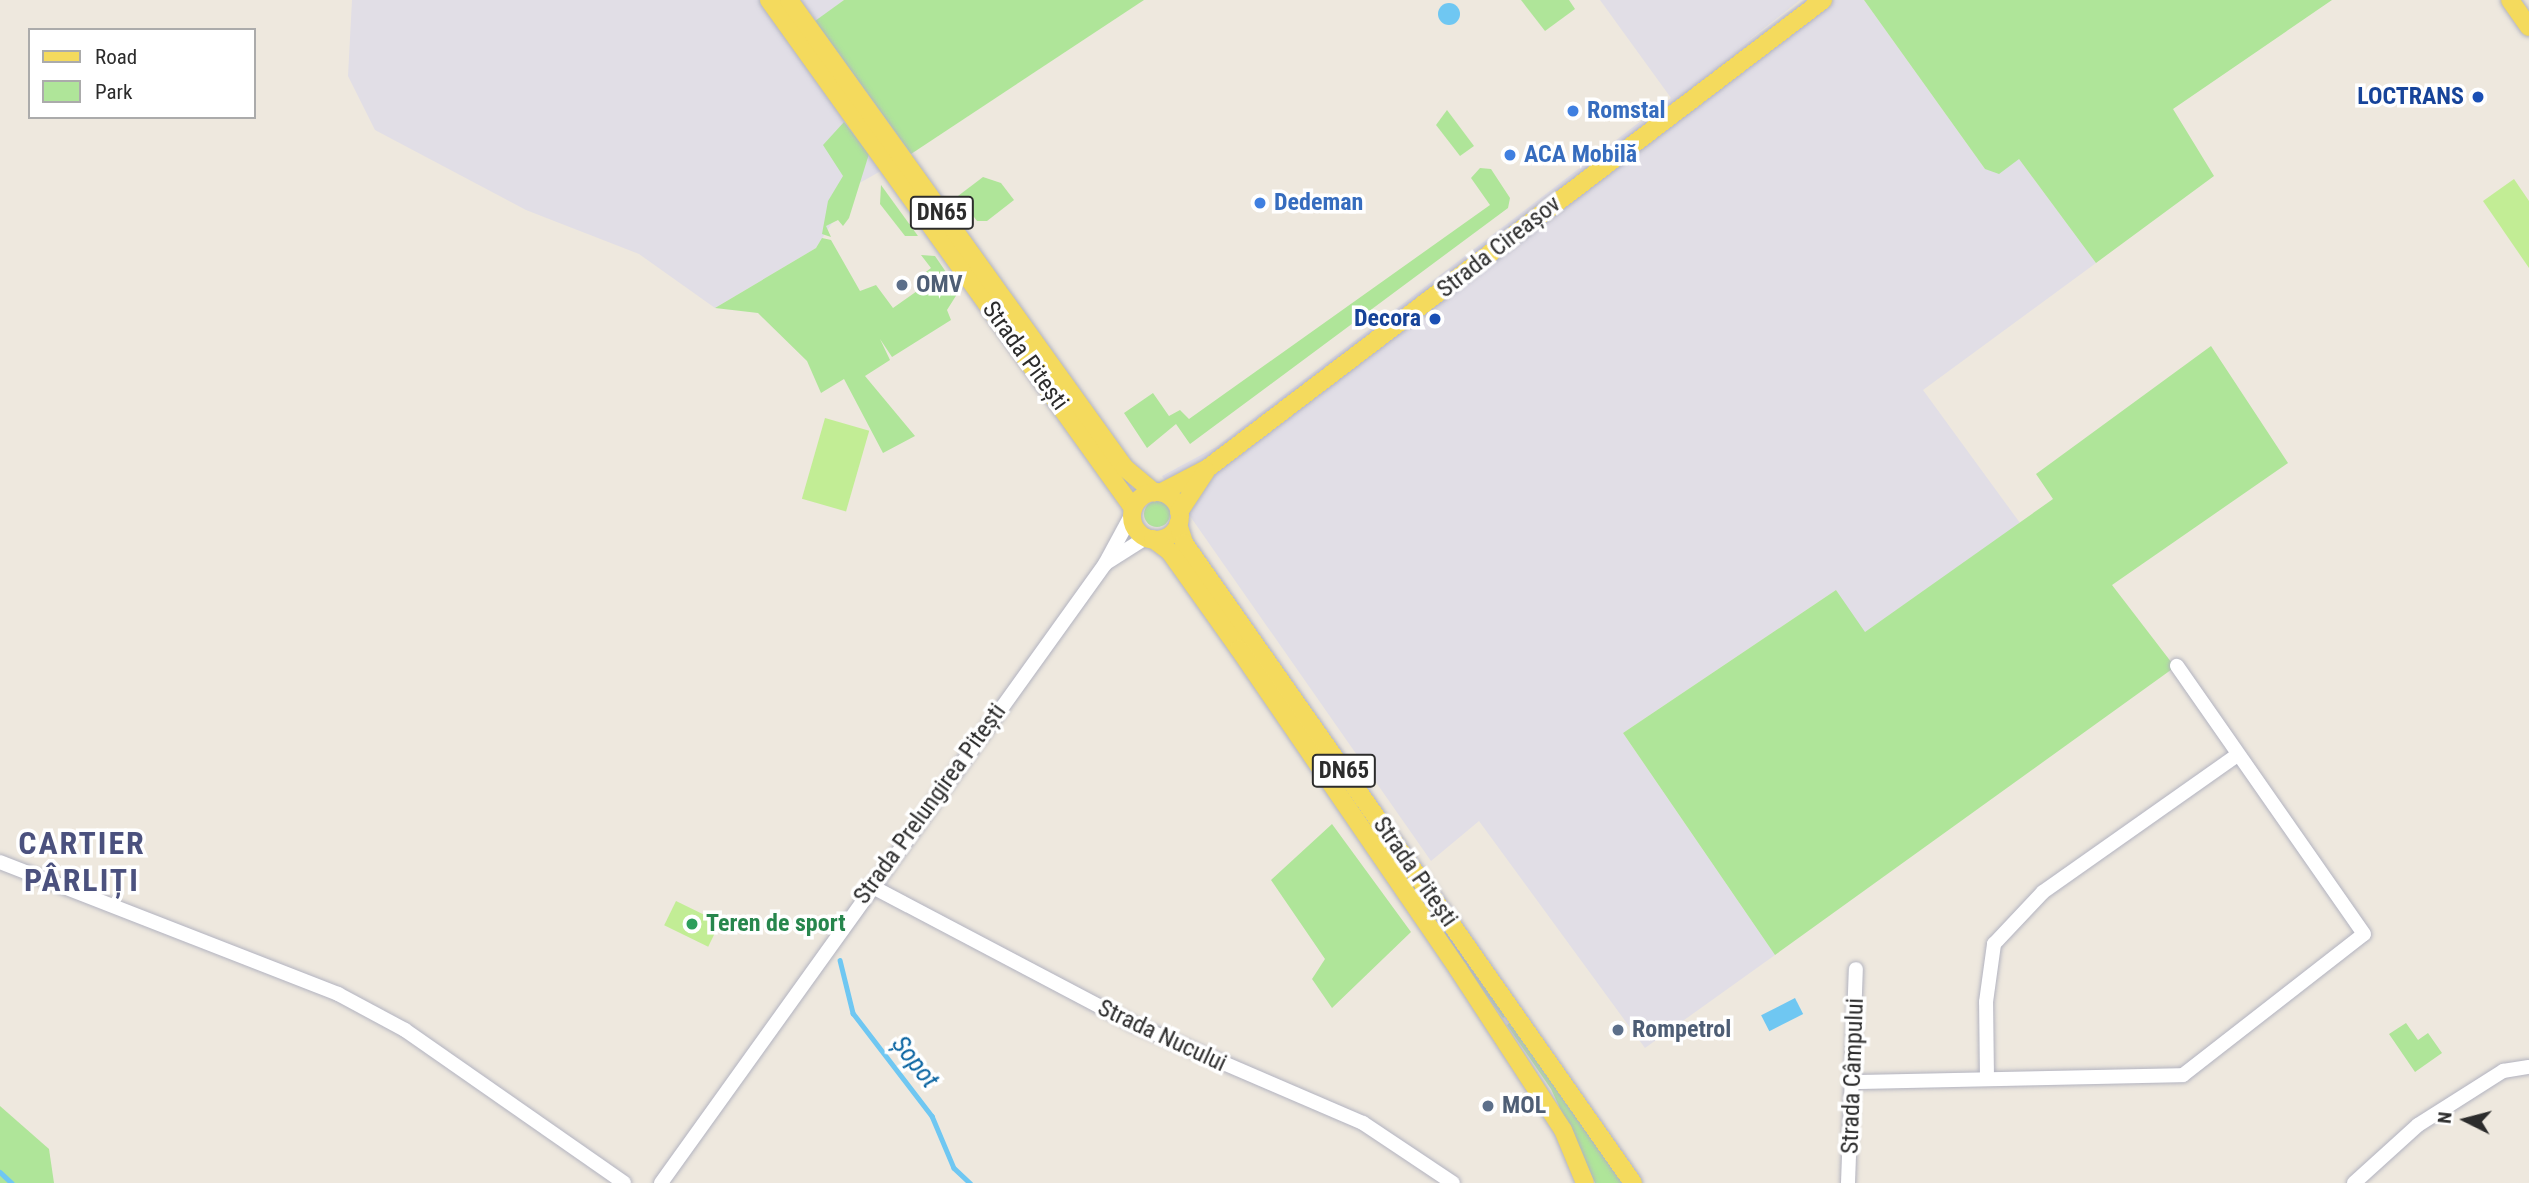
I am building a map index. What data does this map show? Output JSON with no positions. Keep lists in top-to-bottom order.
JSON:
{
  "streets": {
    "main road": ["DN65", "Strada Cireașov", "Strada Pitești"],
    "street": ["Strada Prelungirea Pitești", "Strada Nucului", "Strada Câmpului"]
  },
  "crossings": [
    ["Strada Cireașov", "Strada Pitești"],
    ["Strada Pitești", "Strada Prelungirea Pitești"],
    ["Strada Prelungirea Pitești", "Strada Nucului"]
  ],
  "districts": ["CARTIER PÂRLIȚI"],
  "water": ["Șopot"],
  "places": [
    "LOCTRANS",
    "Romstal",
    "ACA Mobilă",
    "Dedeman",
    "OMV",
    "Decora",
    "Teren de sport",
    "Rompetrol",
    "MOL"
  ],
  "legend": ["Road", "Park"],
  "north": "left"
}
